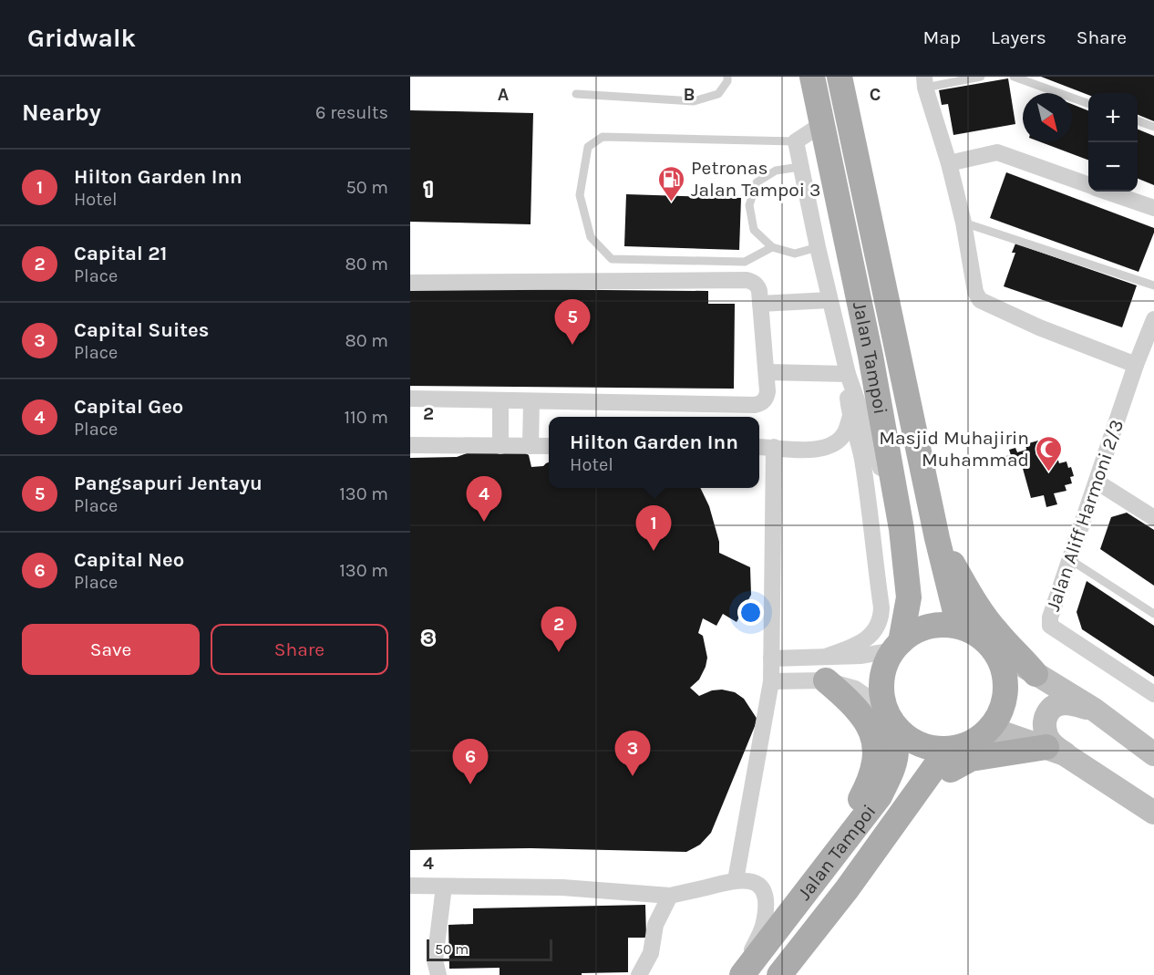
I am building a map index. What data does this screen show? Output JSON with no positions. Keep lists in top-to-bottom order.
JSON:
{
  "streets": {
    "main road": ["Jalan Tampoi"],
    "street": ["Jalan Aliff Harmoni 2/3"]
  },
  "places": {
    "fuel station": ["Petronas Jalan Tampoi 3"],
    "mosque": ["Masjid Muhajirin Muhammad"]
  },
  "scale_bar": "50 m",
  "north": "bottom right",
  "page": {
    "header": "Gridwalk",
    "nav": ["Map", "Layers", "Share"],
    "heading": ["Nearby", "6 results"],
    "map_buttons": ["+", "−"],
    "list": [
      {
        "mark": "1",
        "name": "Hilton Garden Inn",
        "note": "Hotel",
        "value": "50 m"
      },
      {
        "mark": "2",
        "name": "Capital 21",
        "note": "Place",
        "value": "80 m"
      },
      {
        "mark": "3",
        "name": "Capital Suites",
        "note": "Place",
        "value": "80 m"
      },
      {
        "mark": "4",
        "name": "Capital Geo",
        "note": "Place",
        "value": "110 m"
      },
      {
        "mark": "5",
        "name": "Pangsapuri Jentayu",
        "note": "Place",
        "value": "130 m"
      },
      {
        "mark": "6",
        "name": "Capital Neo",
        "note": "Place",
        "value": "130 m"
      }
    ],
    "pins": [
      "5",
      "4",
      "1",
      "2",
      "3",
      "6"
    ],
    "popup": ["Hilton Garden Inn", "Hotel"],
    "buttons": ["Save", "Share"],
    "scale": "50 m"
  },
  "grid": {
    "columns": ["A", "B", "C"],
    "rows": [
      "1",
      "2",
      "3",
      "4"
    ]
  }
}
